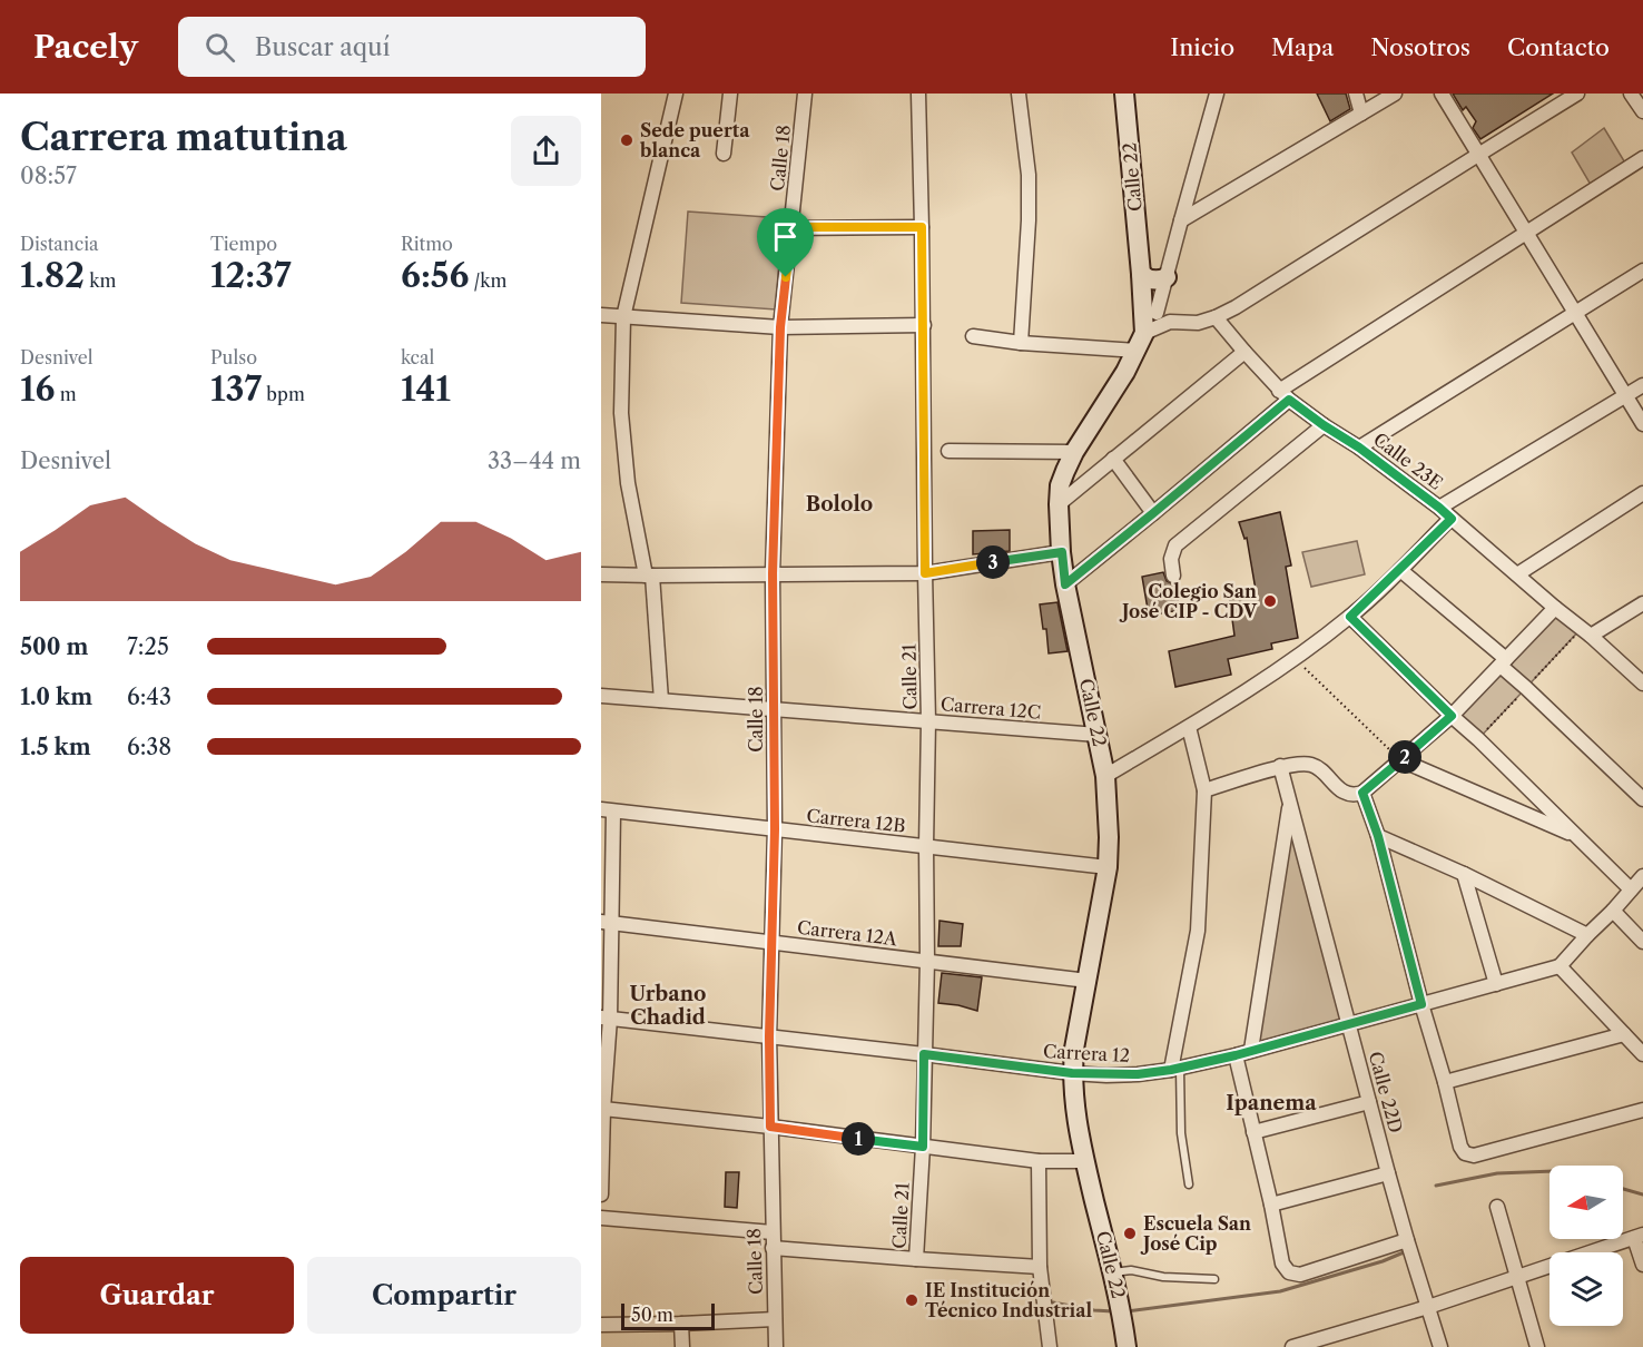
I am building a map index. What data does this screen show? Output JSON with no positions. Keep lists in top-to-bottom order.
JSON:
{
  "streets": {
    "street": [
      "Calle 18",
      "Calle 22",
      "Calle 23E",
      "Calle 21",
      "Carrera 12C",
      "Carrera 12B",
      "Carrera 12A",
      "Carrera 12",
      "Calle 22D"
    ]
  },
  "crossings": [
    ["Calle 18", "Carrera 12C"],
    ["Calle 18", "Carrera 12B"],
    ["Calle 18", "Carrera 12A"],
    ["Calle 18", "Carrera 12"],
    ["Calle 22", "Carrera 12C"],
    ["Calle 22", "Carrera 12B"],
    ["Calle 22", "Carrera 12A"],
    ["Calle 22", "Carrera 12"],
    ["Calle 21", "Carrera 12C"],
    ["Calle 21", "Carrera 12B"],
    ["Calle 21", "Carrera 12A"],
    ["Calle 21", "Carrera 12"],
    ["Carrera 12", "Calle 22D"]
  ],
  "districts": ["Bololo", "Urbano Chadid", "Ipanema"],
  "places": [
    "Sede puerta blanca",
    "Colegio San José CIP - CDV",
    "Escuela San José Cip",
    "IE Institución Técnico Industrial"
  ],
  "scale_bar": "50 m",
  "north": "left",
  "page": {
    "header": "Pacely",
    "search": "Buscar aquí",
    "nav": [
      "Inicio",
      "Mapa",
      "Nosotros",
      "Contacto"
    ],
    "heading": ["Carrera matutina", "08:57"],
    "stats": [
      ["Distancia", "1.82 km"],
      ["Tiempo", "12:37"],
      ["Ritmo", "6:56 /km"],
      ["Desnivel", "16 m"],
      ["Pulso", "137 bpm"],
      ["kcal", "141"]
    ],
    "chart": ["Desnivel", "33–44 m"],
    "pins": ["3", "2", "1"],
    "list": [
      {
        "name": "500 m",
        "note": "7:25"
      },
      {
        "name": "1.0 km",
        "note": "6:43"
      },
      {
        "name": "1.5 km",
        "note": "6:38"
      }
    ],
    "buttons": ["Guardar", "Compartir"],
    "scale": "50 m"
  }
}
